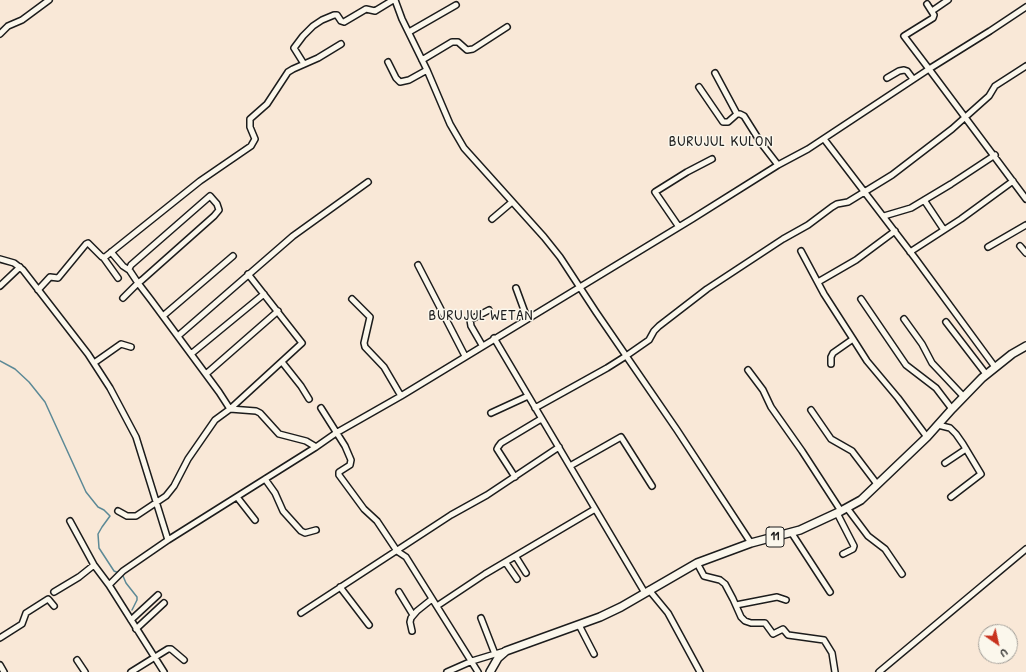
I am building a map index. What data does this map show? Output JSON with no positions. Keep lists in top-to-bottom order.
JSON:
{
  "streets": {
    "highway": ["11"]
  },
  "districts": ["BURUJUL KULON", "BURUJUL WETAN"],
  "north": "bottom right"
}
